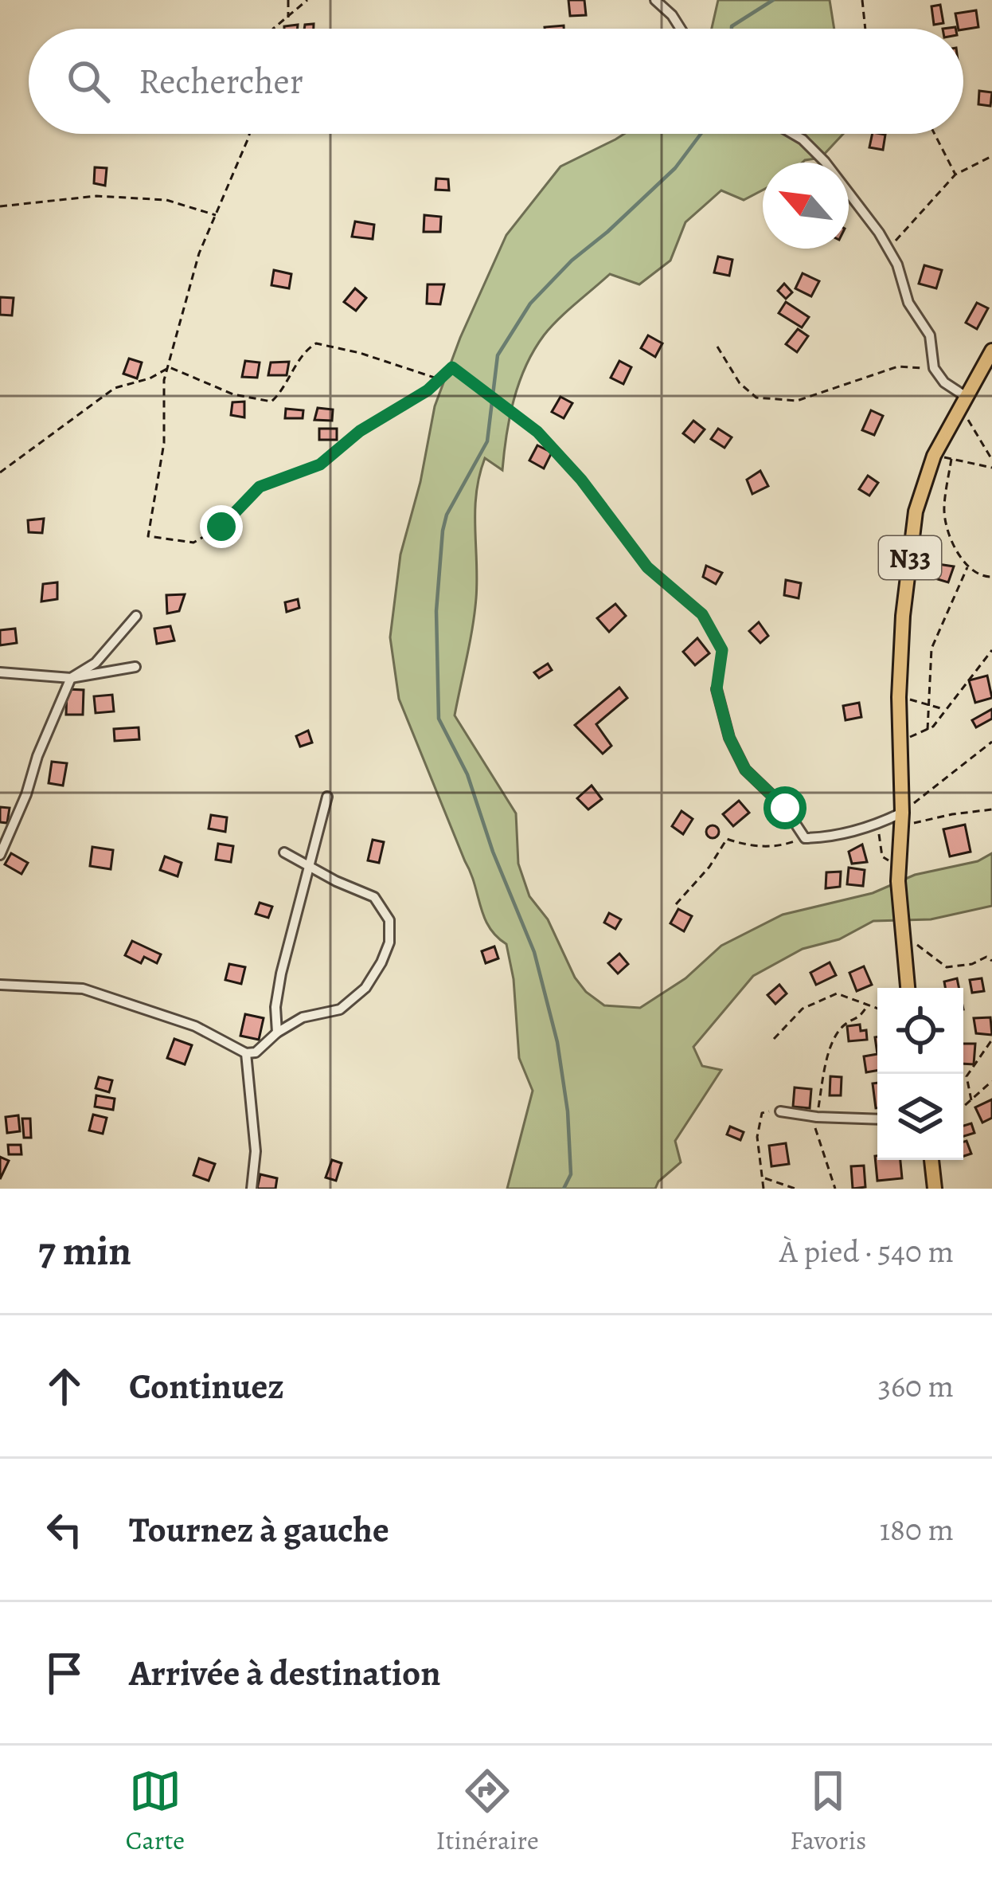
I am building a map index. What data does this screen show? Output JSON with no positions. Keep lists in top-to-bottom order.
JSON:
{
  "streets": {
    "main road": ["N33"]
  },
  "north": "top left",
  "page": {
    "search": "Rechercher",
    "heading": ["7 min", "À pied · 540 m"],
    "list": [
      ["Continuez", "360 m"],
      ["Tournez à gauche", "180 m"],
      "Arrivée à destination"
    ],
    "nav": ["Carte", "Itinéraire", "Favoris"]
  }
}
